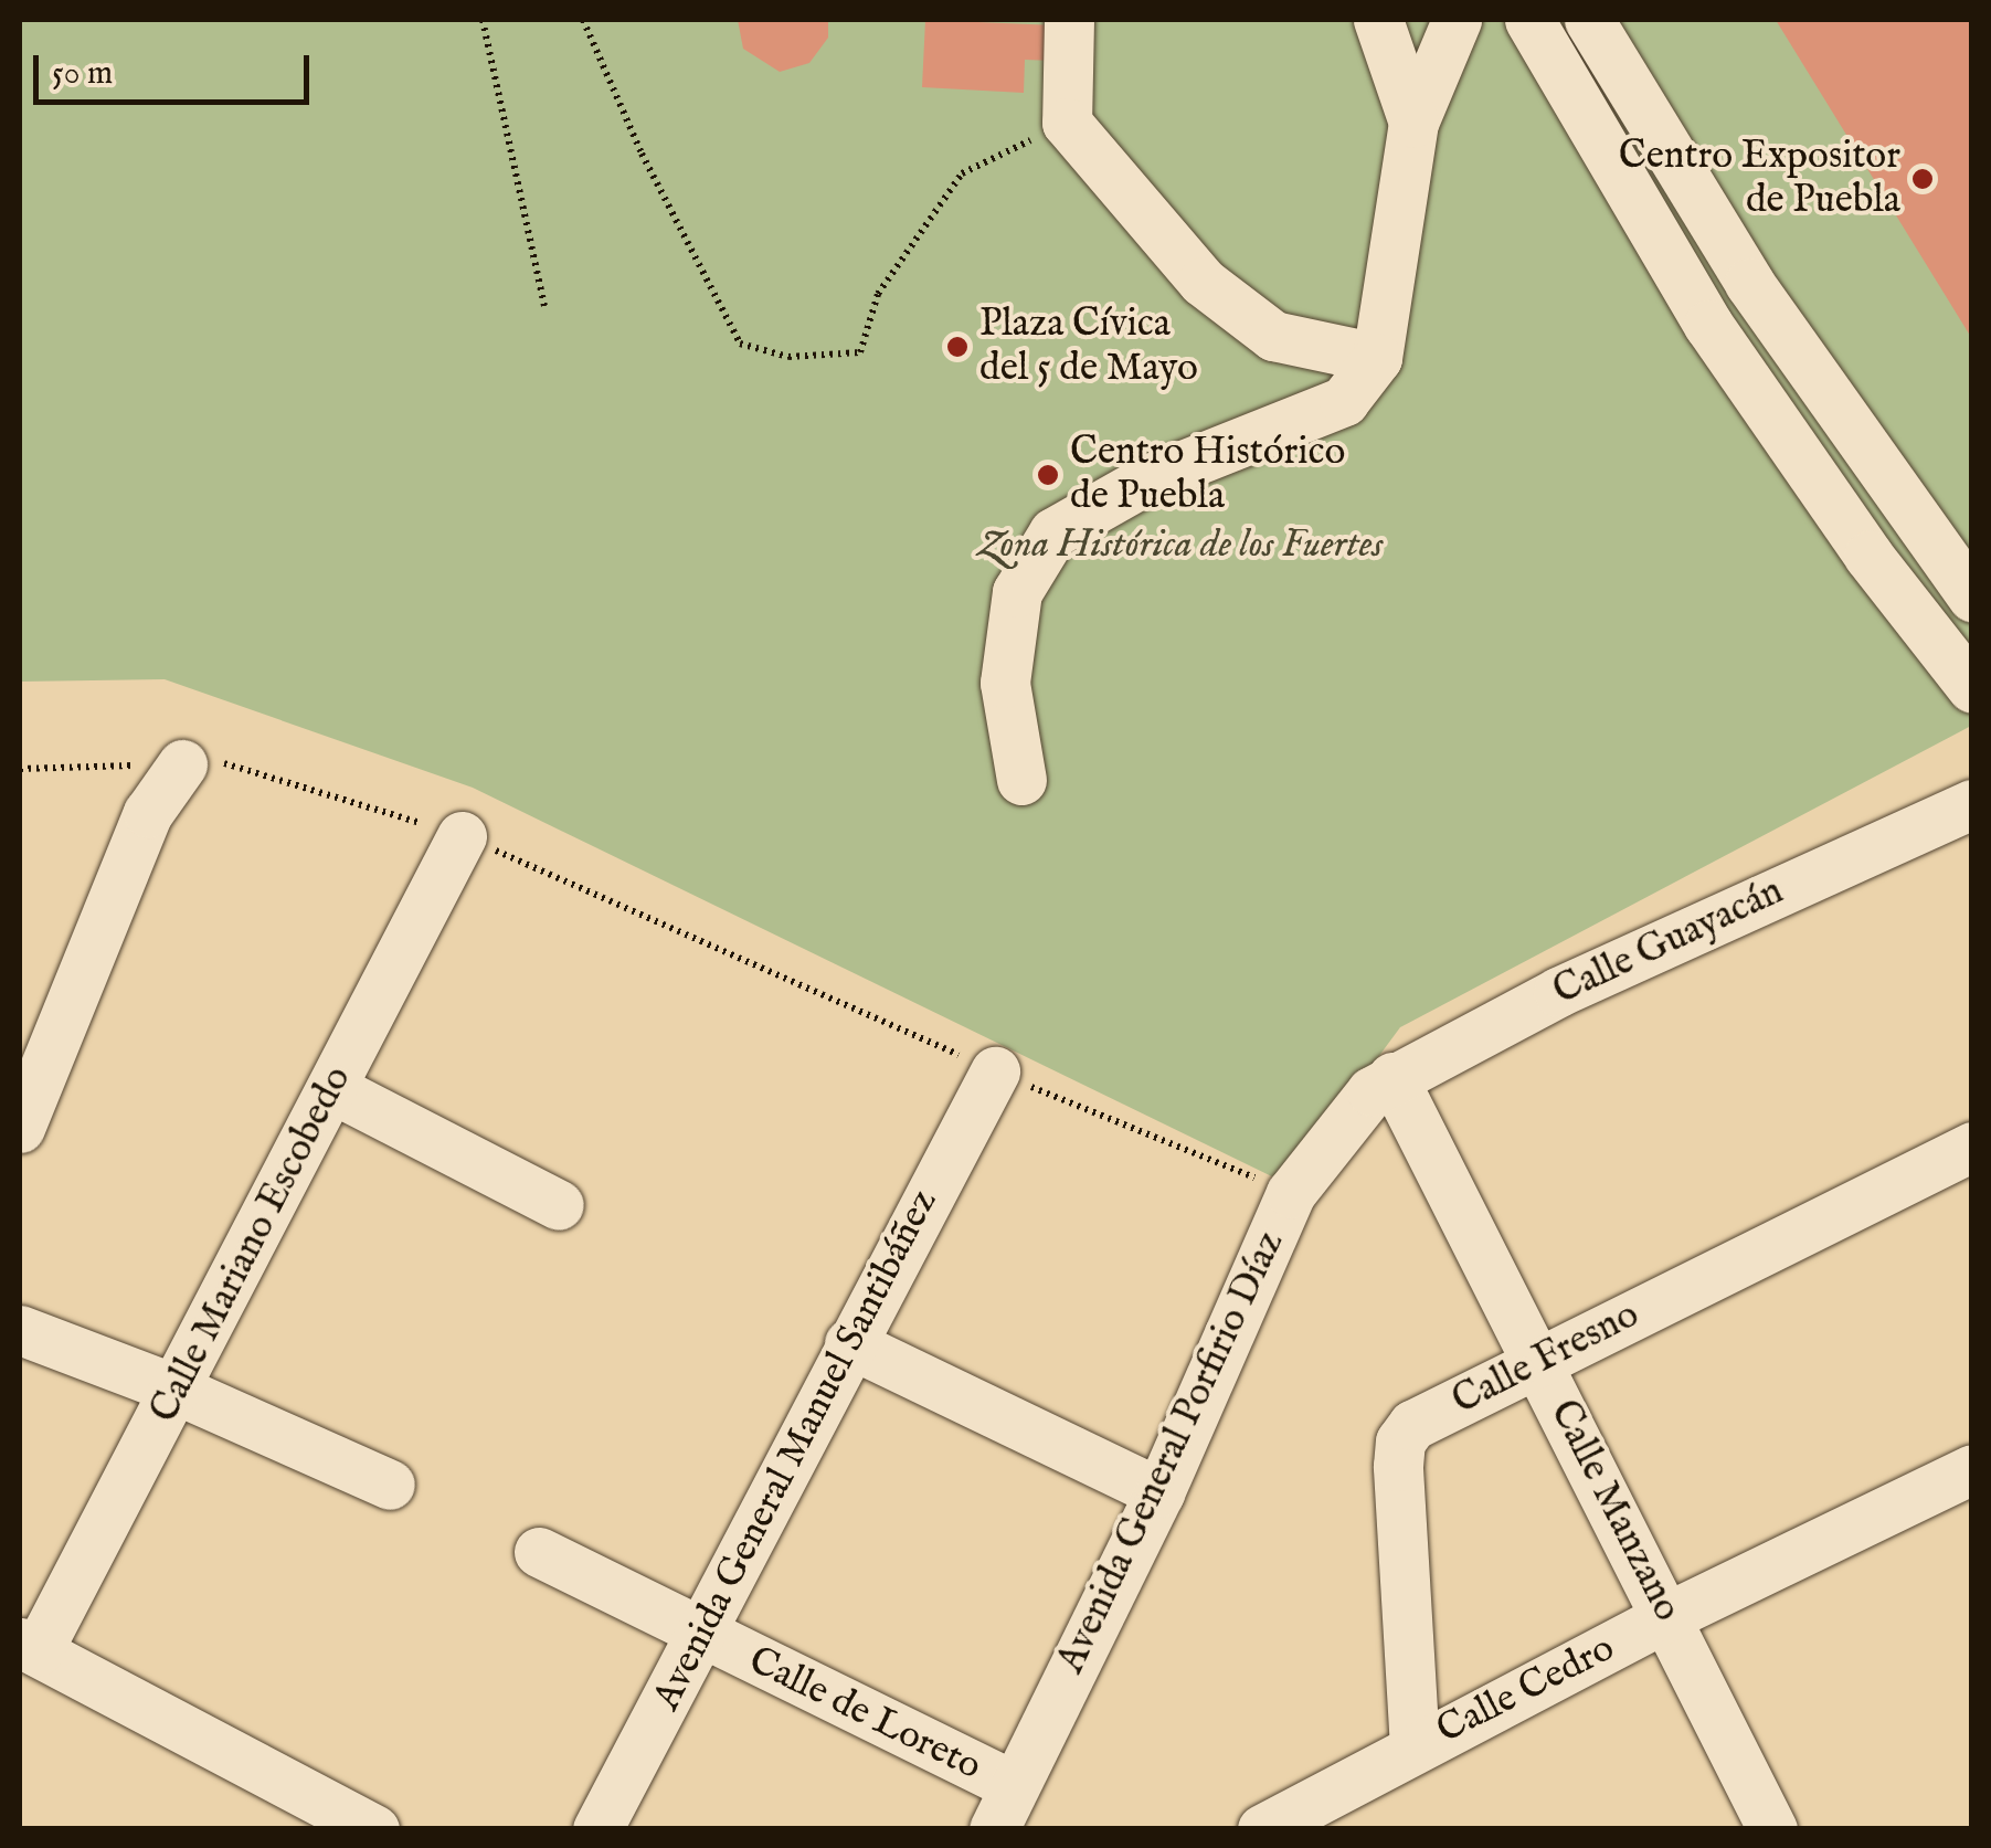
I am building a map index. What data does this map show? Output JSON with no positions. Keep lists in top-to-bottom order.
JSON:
{
  "streets": {
    "street": [
      "Calle Guayacán",
      "Calle Mariano Escobedo",
      "Calle Fresno",
      "Avenida General Manuel Santibáñez",
      "Avenida General Porfirio Díaz",
      "Calle Manzano",
      "Calle Cedro",
      "Calle de Loreto"
    ]
  },
  "crossings": [
    ["Calle Guayacán", "Avenida General Porfirio Díaz"],
    ["Calle Guayacán", "Calle Manzano"],
    ["Calle Fresno", "Calle Manzano"],
    ["Calle Fresno", "Calle Cedro"],
    ["Avenida General Manuel Santibáñez", "Calle de Loreto"],
    ["Avenida General Porfirio Díaz", "Calle Manzano"],
    ["Avenida General Porfirio Díaz", "Calle de Loreto"],
    ["Calle Manzano", "Calle Cedro"]
  ],
  "parks": ["Zona Histórica de los Fuertes"],
  "places": ["Centro Expositor de Puebla", "Plaza Cívica del 5 de Mayo", "Centro Histórico de Puebla"],
  "scale_bar": "50 m"
}
